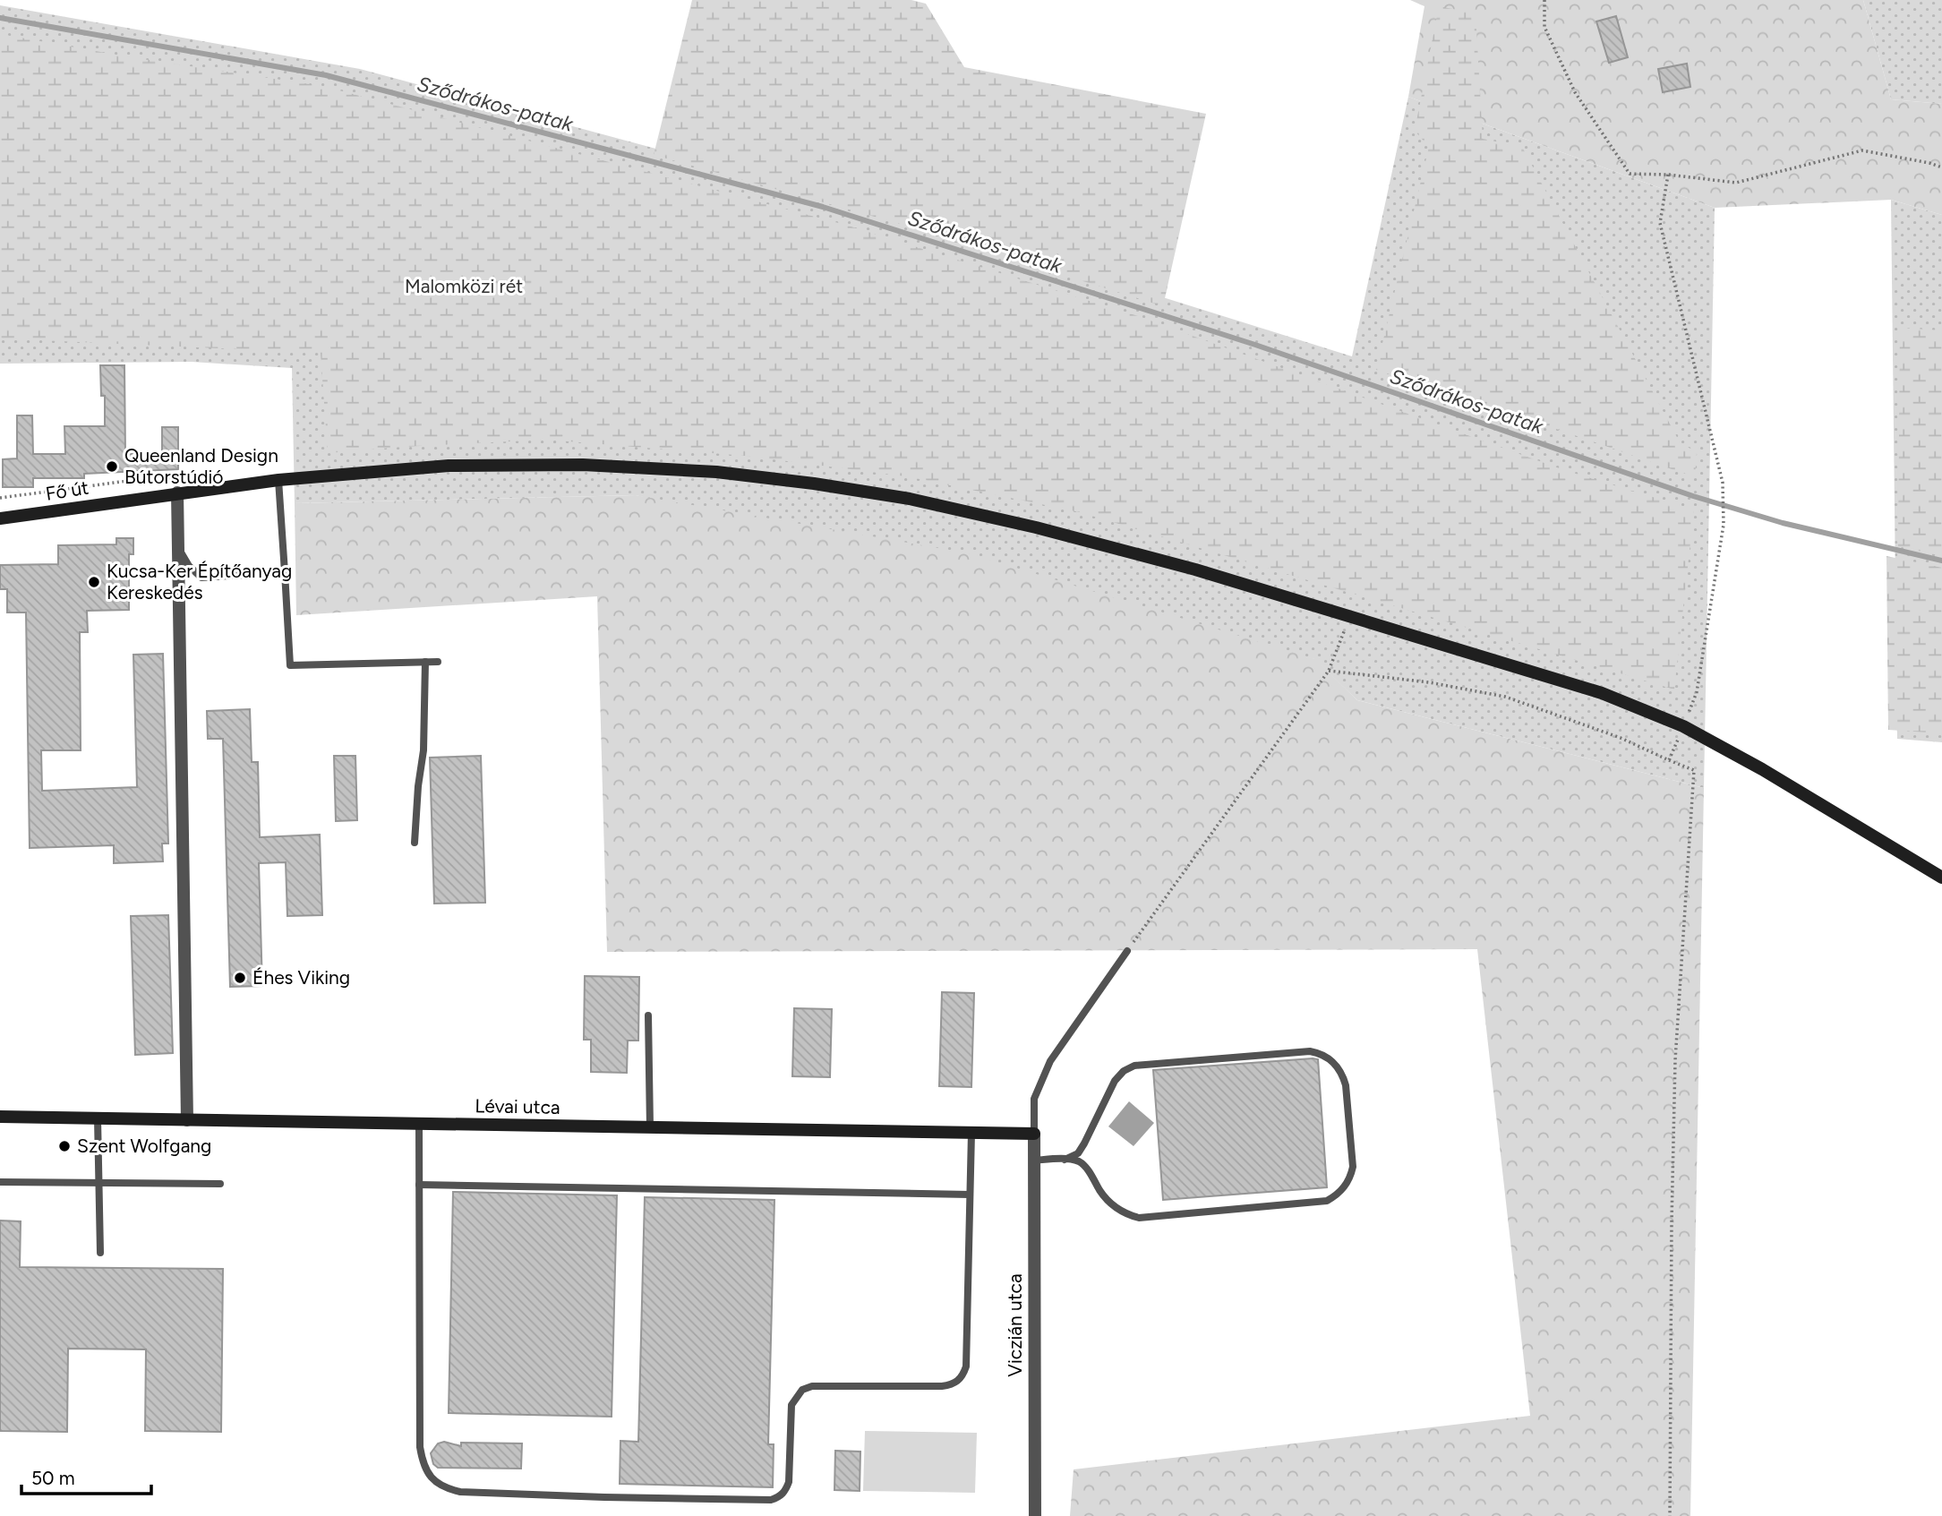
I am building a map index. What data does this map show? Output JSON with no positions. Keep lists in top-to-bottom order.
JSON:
{
  "streets": {
    "main road": ["Fő út", "Lévai utca"],
    "street": ["Viczián utca"]
  },
  "crossings": [
    ["Lévai utca", "Viczián utca"]
  ],
  "water": ["Sződrákos-patak"],
  "parks": ["Malomközi rét"],
  "places": [
    "Queenland Design Bútorstúdió",
    "Kucsa-Ker Építőanyag Kereskedés",
    "Éhes Viking",
    "Szent Wolfgang"
  ],
  "scale_bar": "50 m"
}
